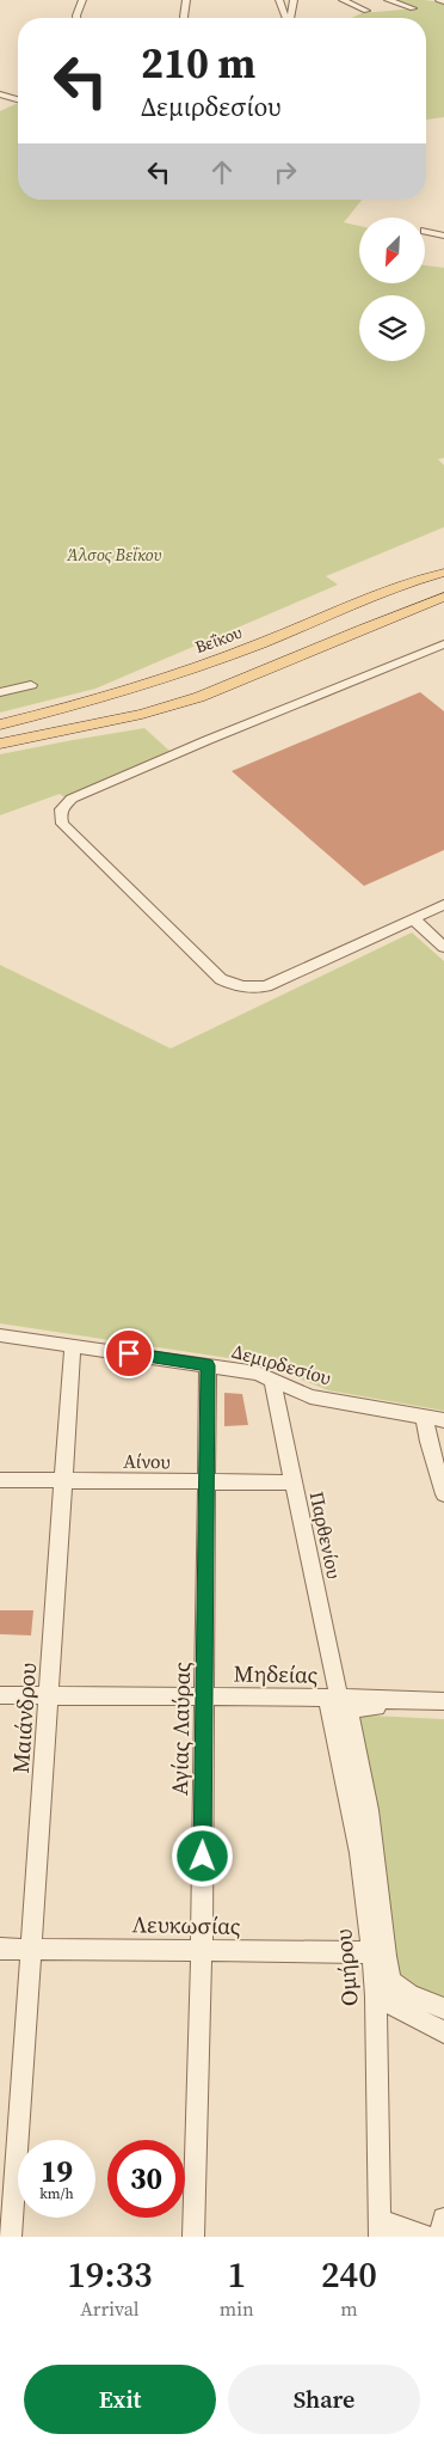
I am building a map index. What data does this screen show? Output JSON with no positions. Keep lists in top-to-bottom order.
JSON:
{
  "streets": {
    "main road": ["Βεΐκου"],
    "street": [
      "Δεμιρδεσίου",
      "Αίνου",
      "Παρθενίου",
      "Μηδείας",
      "Μαιάνδρου",
      "Αγίας Λαύρας",
      "Λευκωσίας",
      "Ομήρου"
    ]
  },
  "crossings": [
    ["Δεμιρδεσίου", "Παρθενίου"],
    ["Δεμιρδεσίου", "Μαιάνδρου"],
    ["Δεμιρδεσίου", "Αγίας Λαύρας"],
    ["Αίνου", "Παρθενίου"],
    ["Αίνου", "Μαιάνδρου"],
    ["Αίνου", "Αγίας Λαύρας"],
    ["Παρθενίου", "Μηδείας"],
    ["Παρθενίου", "Ομήρου"],
    ["Μηδείας", "Μαιάνδρου"],
    ["Μηδείας", "Αγίας Λαύρας"],
    ["Μηδείας", "Ομήρου"],
    ["Μαιάνδρου", "Λευκωσίας"],
    ["Αγίας Λαύρας", "Λευκωσίας"],
    ["Λευκωσίας", "Ομήρου"]
  ],
  "parks": ["Άλσος Βεΐκου"],
  "north": "bottom left",
  "page": {
    "turn": ["210 m", "Δεμιρδεσίου"],
    "speed": "19 km/h",
    "limit": "30",
    "eta": [
      "19:33",
      "Arrival",
      "1",
      "min",
      "240",
      "m"
    ],
    "buttons": ["Exit", "Share"]
  }
}
